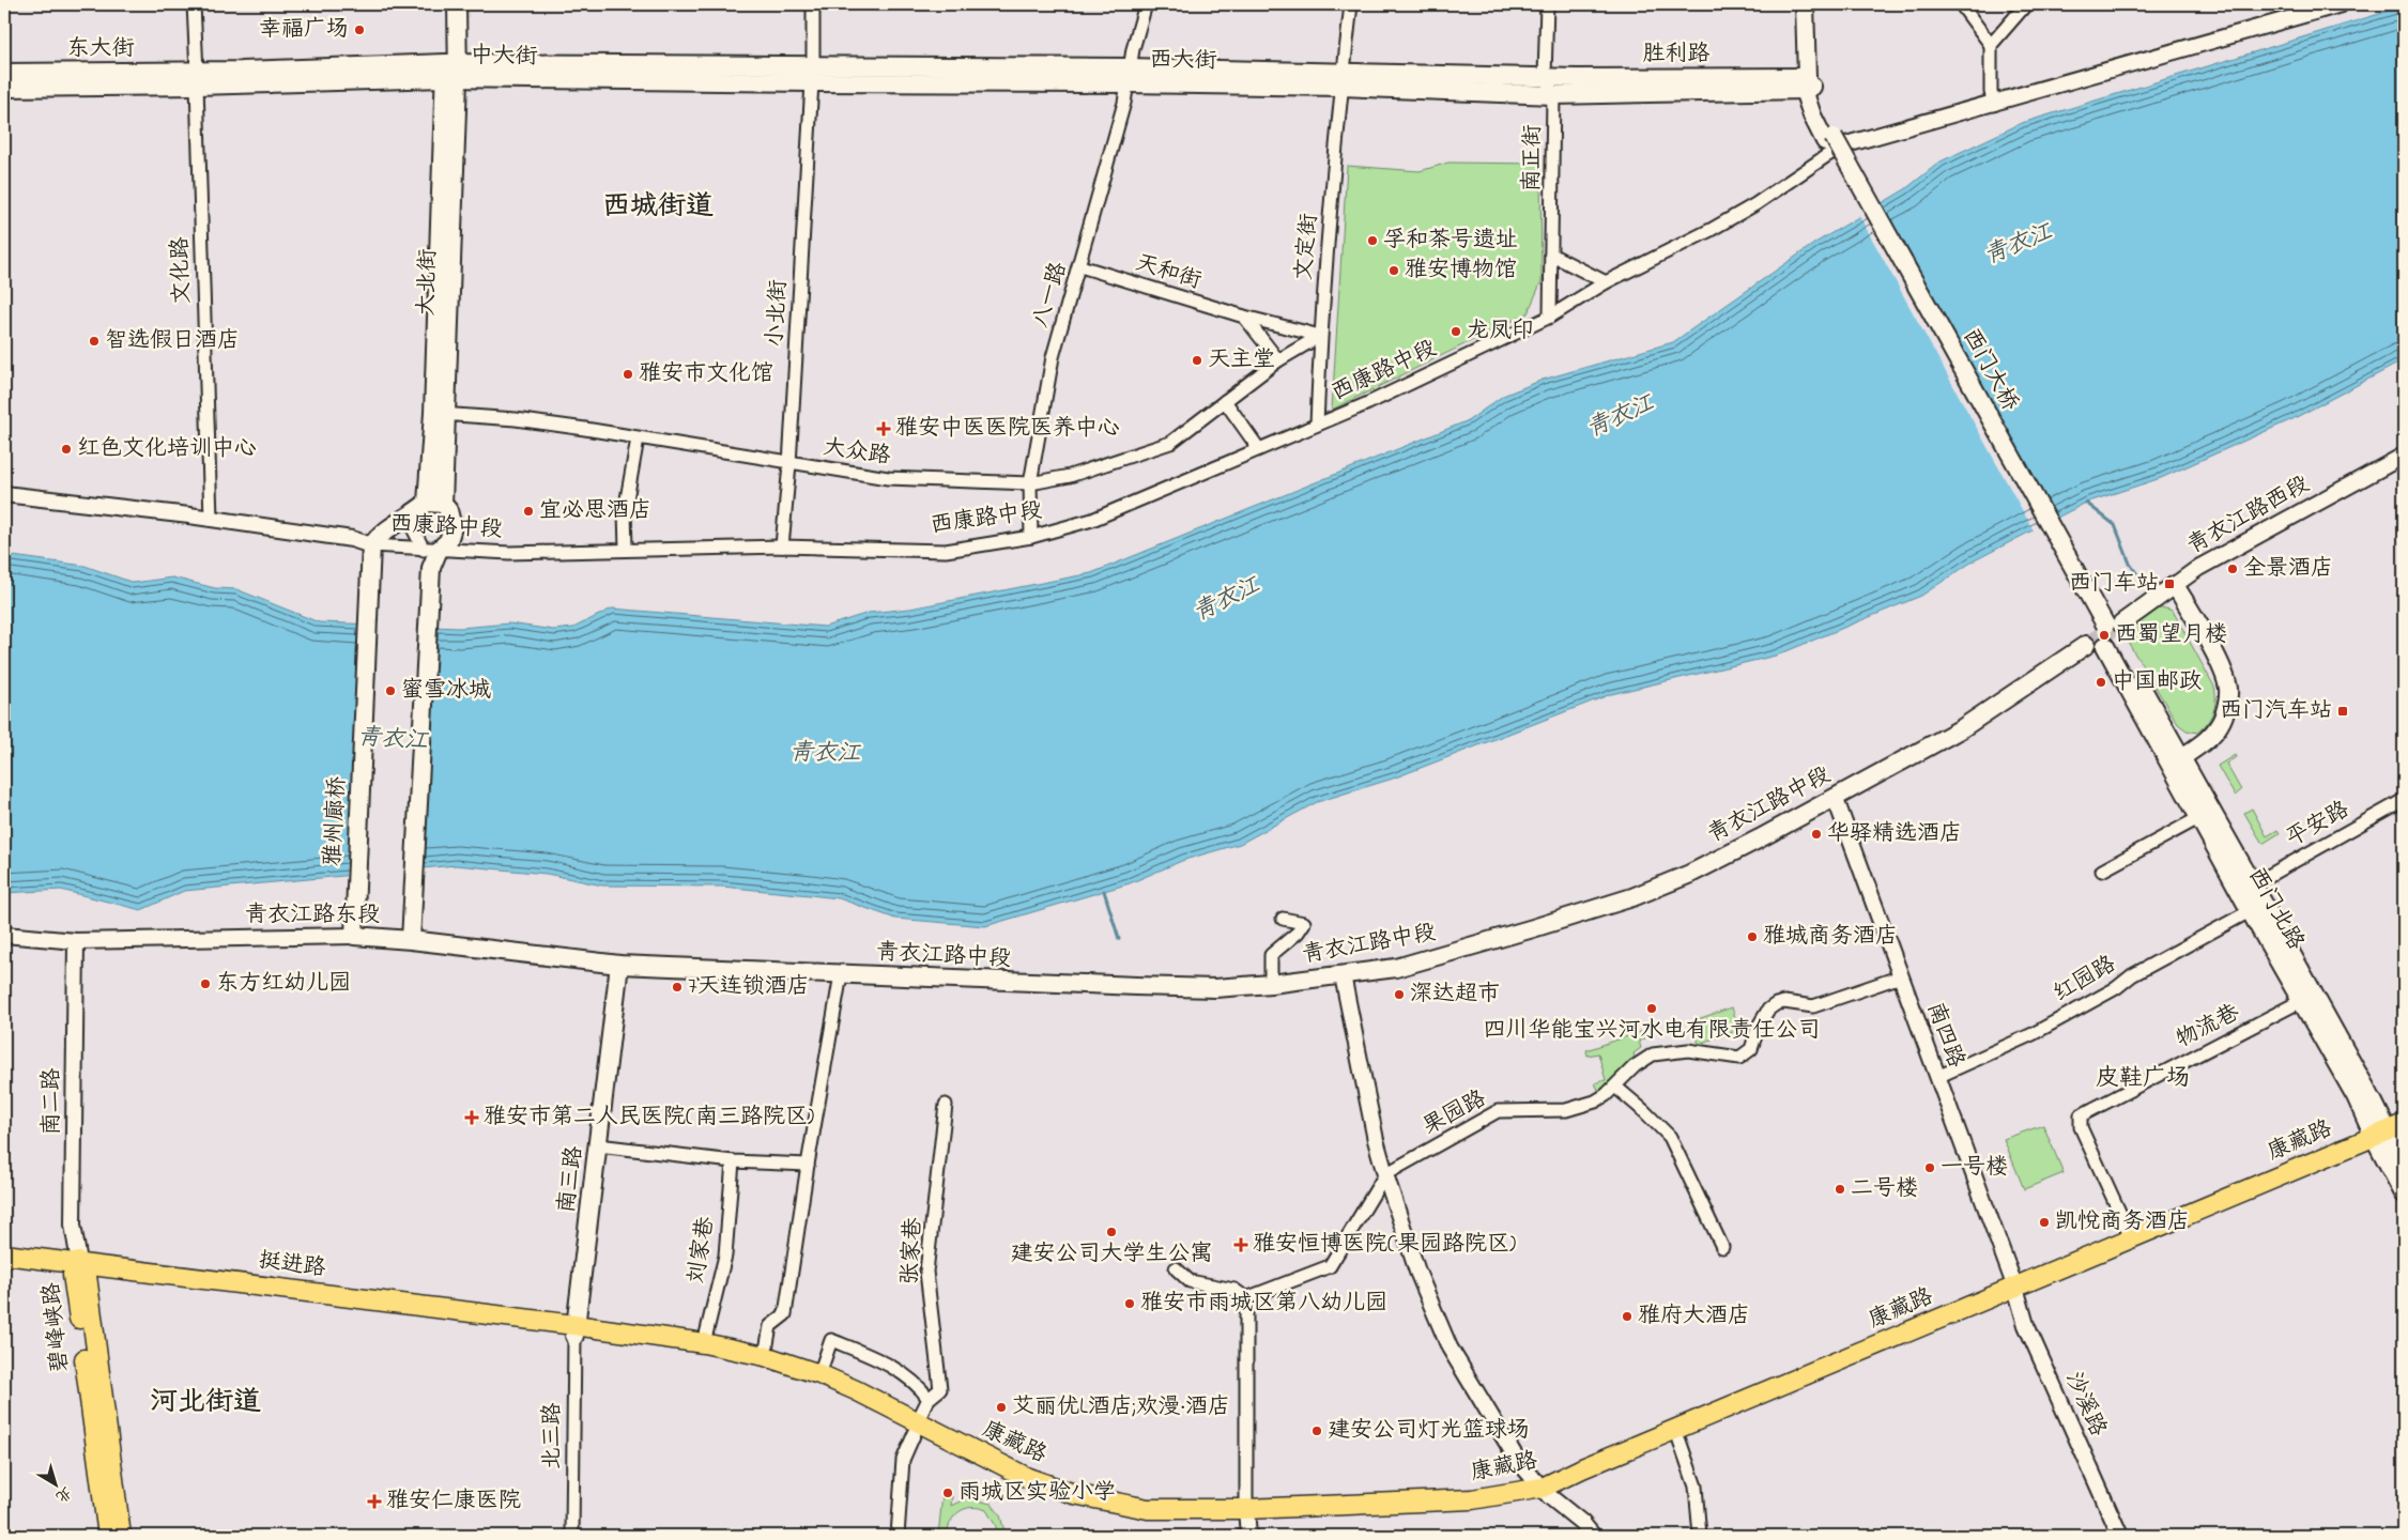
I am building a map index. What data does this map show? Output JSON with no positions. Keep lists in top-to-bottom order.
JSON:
{
  "streets": {
    "main road": [
      "东大街",
      "胜利路",
      "中大街",
      "西大街",
      "大北街",
      "西门大桥",
      "青衣江路西段",
      "青衣江路中段",
      "雅州廊桥",
      "西门北路",
      "青衣江路东段",
      "康藏路",
      "南三路",
      "挺进路",
      "碧峰峡路"
    ],
    "street": [
      "南正街",
      "文定街",
      "文化路",
      "天和街",
      "八一路",
      "小北街",
      "西康路中段",
      "大众路",
      "平安路",
      "红园路",
      "物流巷",
      "南四路",
      "南二路",
      "果园路",
      "刘家巷",
      "张家巷",
      "沙溪路",
      "北三路"
    ]
  },
  "crossings": [
    ["东大街", "中大街"],
    ["东大街", "文化路"],
    ["胜利路", "西大街"],
    ["胜利路", "南正街"],
    ["胜利路", "西门大桥"],
    ["中大街", "西大街"],
    ["中大街", "文化路"],
    ["中大街", "大北街"],
    ["中大街", "小北街"],
    ["西大街", "南正街"],
    ["西大街", "文定街"],
    ["西大街", "大北街"],
    ["西大街", "八一路"],
    ["西大街", "小北街"],
    ["南正街", "西康路中段"],
    ["文定街", "天和街"],
    ["文定街", "西康路中段"],
    ["文定街", "大众路"],
    ["文化路", "西康路中段"],
    ["天和街", "八一路"],
    ["天和街", "大众路"],
    ["大北街", "西康路中段"],
    ["大北街", "大众路"],
    ["八一路", "西康路中段"],
    ["八一路", "大众路"],
    ["小北街", "西康路中段"],
    ["小北街", "大众路"],
    ["西门大桥", "西康路中段"],
    ["西门大桥", "青衣江路西段"],
    ["西康路中段", "雅州廊桥"],
    ["青衣江路中段", "青衣江路东段"],
    ["青衣江路中段", "南四路"],
    ["青衣江路中段", "南三路"],
    ["雅州廊桥", "青衣江路东段"],
    ["平安路", "西门北路"],
    ["西门北路", "红园路"],
    ["西门北路", "物流巷"],
    ["西门北路", "康藏路"],
    ["青衣江路东段", "南二路"],
    ["青衣江路东段", "南三路"],
    ["红园路", "南四路"],
    ["物流巷", "康藏路"],
    ["南四路", "果园路"],
    ["南四路", "康藏路"],
    ["南四路", "沙溪路"],
    ["南二路", "挺进路"],
    ["南二路", "碧峰峡路"],
    ["康藏路", "南三路"],
    ["康藏路", "刘家巷"],
    ["康藏路", "张家巷"],
    ["康藏路", "挺进路"],
    ["康藏路", "沙溪路"],
    ["康藏路", "北三路"],
    ["南三路", "挺进路"],
    ["南三路", "北三路"],
    ["挺进路", "碧峰峡路"],
    ["挺进路", "北三路"]
  ],
  "districts": ["西城街道", "皮鞋广场", "河北街道"],
  "water": ["青衣江"],
  "places": {
    "other": [
      "幸福广场",
      "孚和茶号遗址",
      "雅安博物馆",
      "龙凤印",
      "智选假日酒店",
      "天主堂",
      "雅安市文化馆",
      "红色文化培训中心",
      "宜必思酒店",
      "全景酒店",
      "西蜀望月楼",
      "中国邮政",
      "蜜雪冰城",
      "华驿精选酒店",
      "雅城商务酒店",
      "东方红幼儿园",
      "7天连锁酒店",
      "深达超市",
      "四川华能宝兴河水电有限责任公司",
      "一号楼",
      "二号楼",
      "凯悦商务酒店",
      "建安公司大学生公寓",
      "雅安市雨城区第八幼儿园",
      "雅府大酒店",
      "艾丽优L酒店;欢漫·酒店",
      "建安公司灯光篮球场",
      "雨城区实验小学"
    ],
    "health": [
      "雅安中医医院医养中心",
      "雅安市第二人民医院(南三路院区)",
      "雅安恒博医院(果园路院区)",
      "雅安仁康医院"
    ],
    "transit": ["西门车站", "西门汽车站"]
  },
  "north": "bottom right"
}
